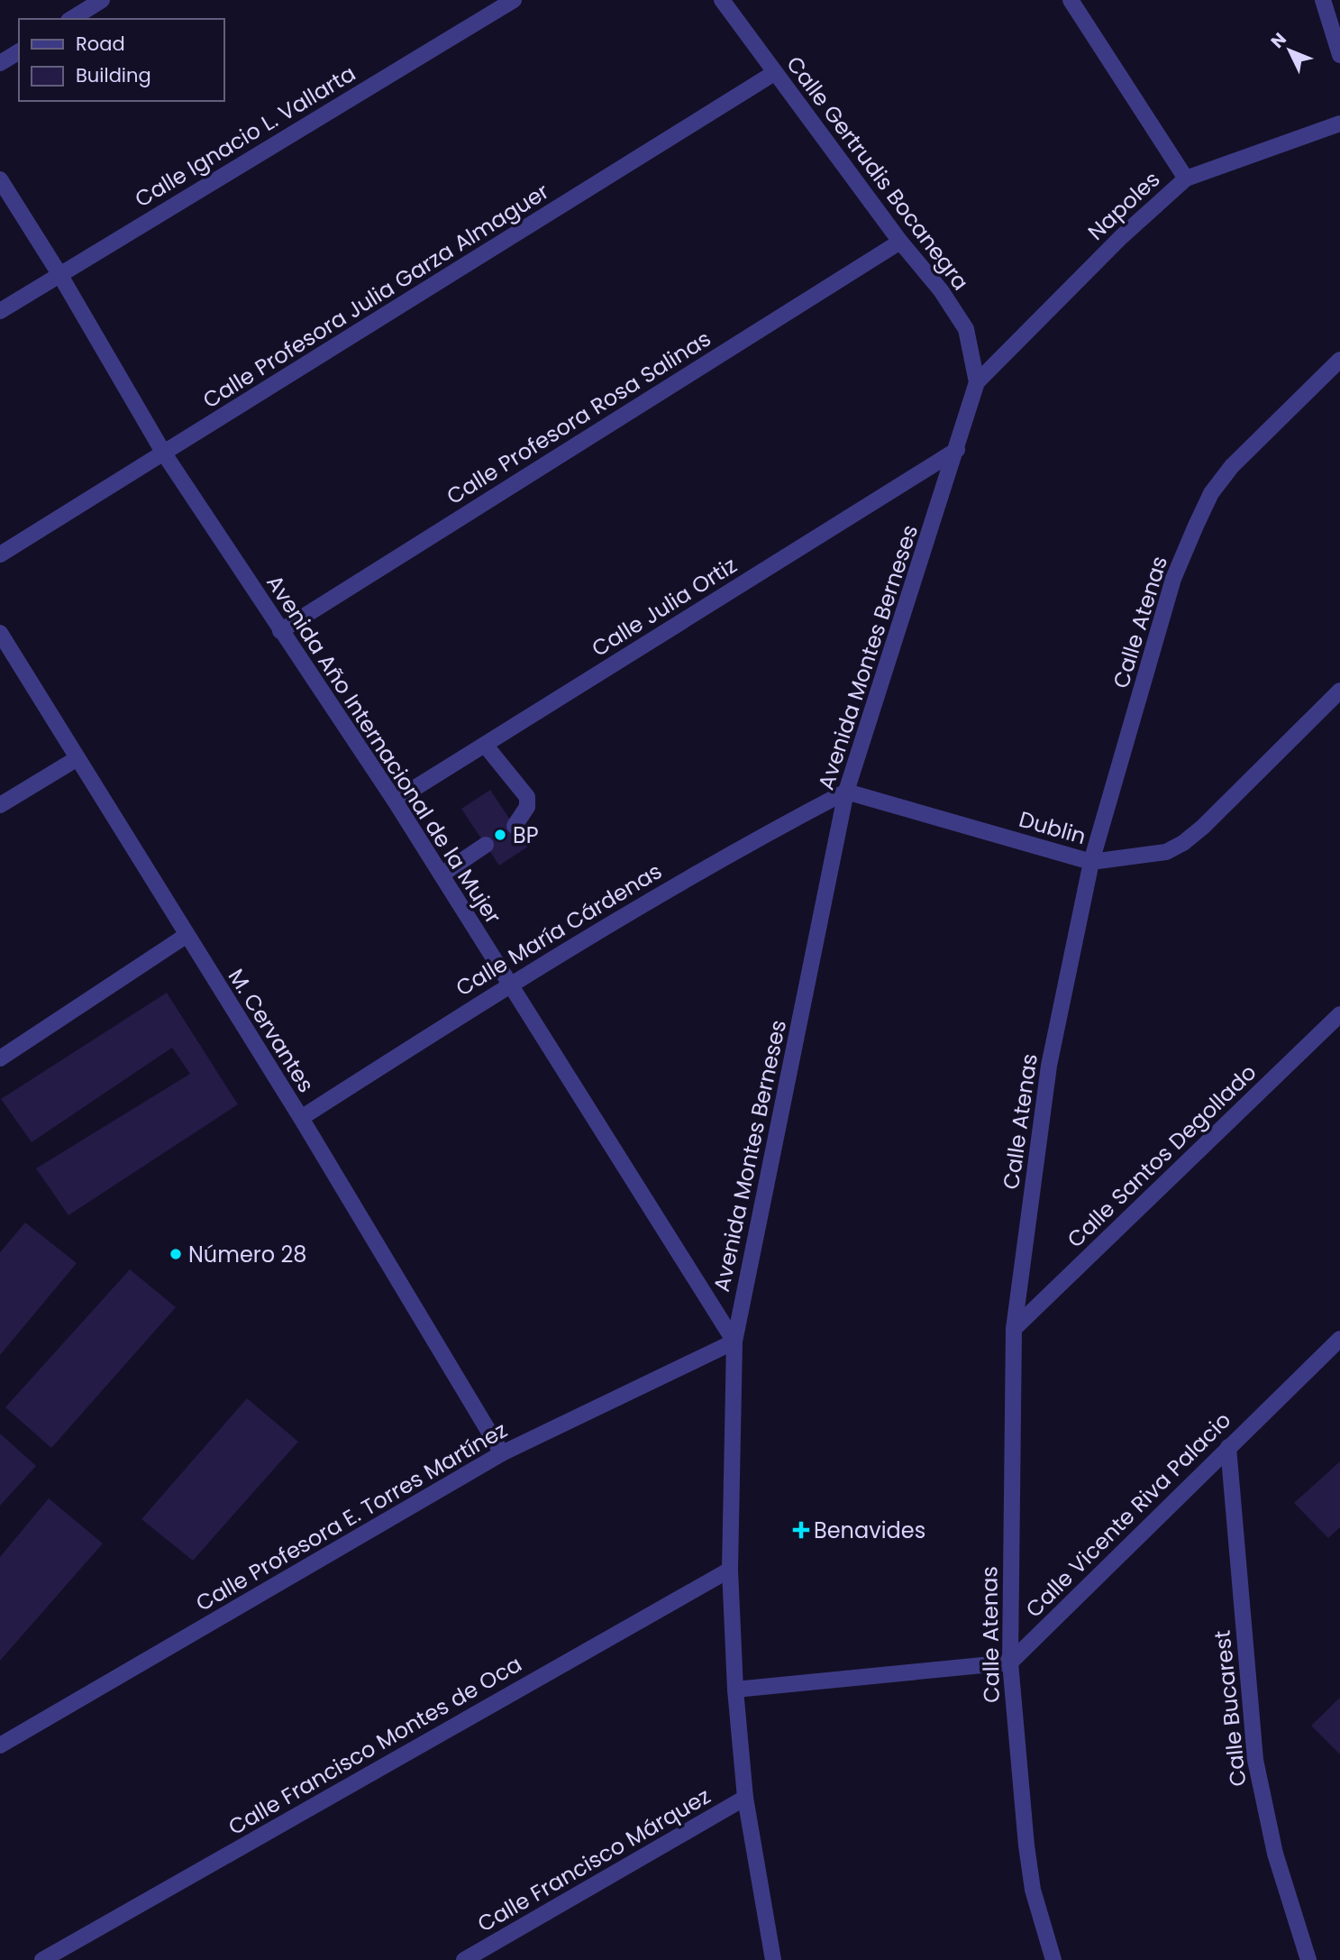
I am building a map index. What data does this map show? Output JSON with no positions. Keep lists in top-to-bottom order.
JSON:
{
  "streets": {
    "street": [
      "Calle Ignacio L. Vallarta",
      "Calle Gertrudis Bocanegra",
      "Napoles",
      "Calle Profesora Julia Garza Almaguer",
      "Calle Profesora Rosa Salinas",
      "Calle Julia Ortiz",
      "Calle Atenas",
      "Avenida Montes Berneses",
      "Avenida Año Internacional de la Mujer",
      "Dublin",
      "Calle María Cárdenas",
      "M. Cervantes",
      "Calle Santos Degollado",
      "Calle Vicente Riva Palacio",
      "Calle Profesora E. Torres Martínez",
      "Calle Bucarest",
      "Calle Francisco Montes de Oca",
      "Calle Francisco Márquez"
    ]
  },
  "crossings": [
    ["Calle Ignacio L. Vallarta", "Avenida Año Internacional de la Mujer"],
    ["Calle Gertrudis Bocanegra", "Napoles"],
    ["Calle Gertrudis Bocanegra", "Calle Profesora Julia Garza Almaguer"],
    ["Calle Gertrudis Bocanegra", "Calle Profesora Rosa Salinas"],
    ["Calle Gertrudis Bocanegra", "Avenida Montes Berneses"],
    ["Napoles", "Avenida Montes Berneses"],
    ["Calle Profesora Julia Garza Almaguer", "Avenida Año Internacional de la Mujer"],
    ["Calle Profesora Rosa Salinas", "Avenida Año Internacional de la Mujer"],
    ["Calle Julia Ortiz", "Avenida Montes Berneses"],
    ["Calle Julia Ortiz", "Avenida Año Internacional de la Mujer"],
    ["Calle Atenas", "Dublin"],
    ["Calle Atenas", "Calle Santos Degollado"],
    ["Calle Atenas", "Calle Vicente Riva Palacio"],
    ["Avenida Montes Berneses", "Avenida Año Internacional de la Mujer"],
    ["Avenida Montes Berneses", "Dublin"],
    ["Avenida Montes Berneses", "Calle María Cárdenas"],
    ["Avenida Montes Berneses", "Calle Profesora E. Torres Martínez"],
    ["Avenida Montes Berneses", "Calle Francisco Montes de Oca"],
    ["Avenida Montes Berneses", "Calle Francisco Márquez"],
    ["Avenida Año Internacional de la Mujer", "Calle María Cárdenas"],
    ["Avenida Año Internacional de la Mujer", "Calle Profesora E. Torres Martínez"],
    ["Dublin", "Calle María Cárdenas"],
    ["Calle María Cárdenas", "M. Cervantes"],
    ["M. Cervantes", "Calle Profesora E. Torres Martínez"],
    ["Calle Vicente Riva Palacio", "Calle Bucarest"]
  ],
  "places": {
    "other": ["BP", "Número 28"],
    "health": ["Benavides"]
  },
  "legend": ["Road", "Building"],
  "north": "top left"
}
